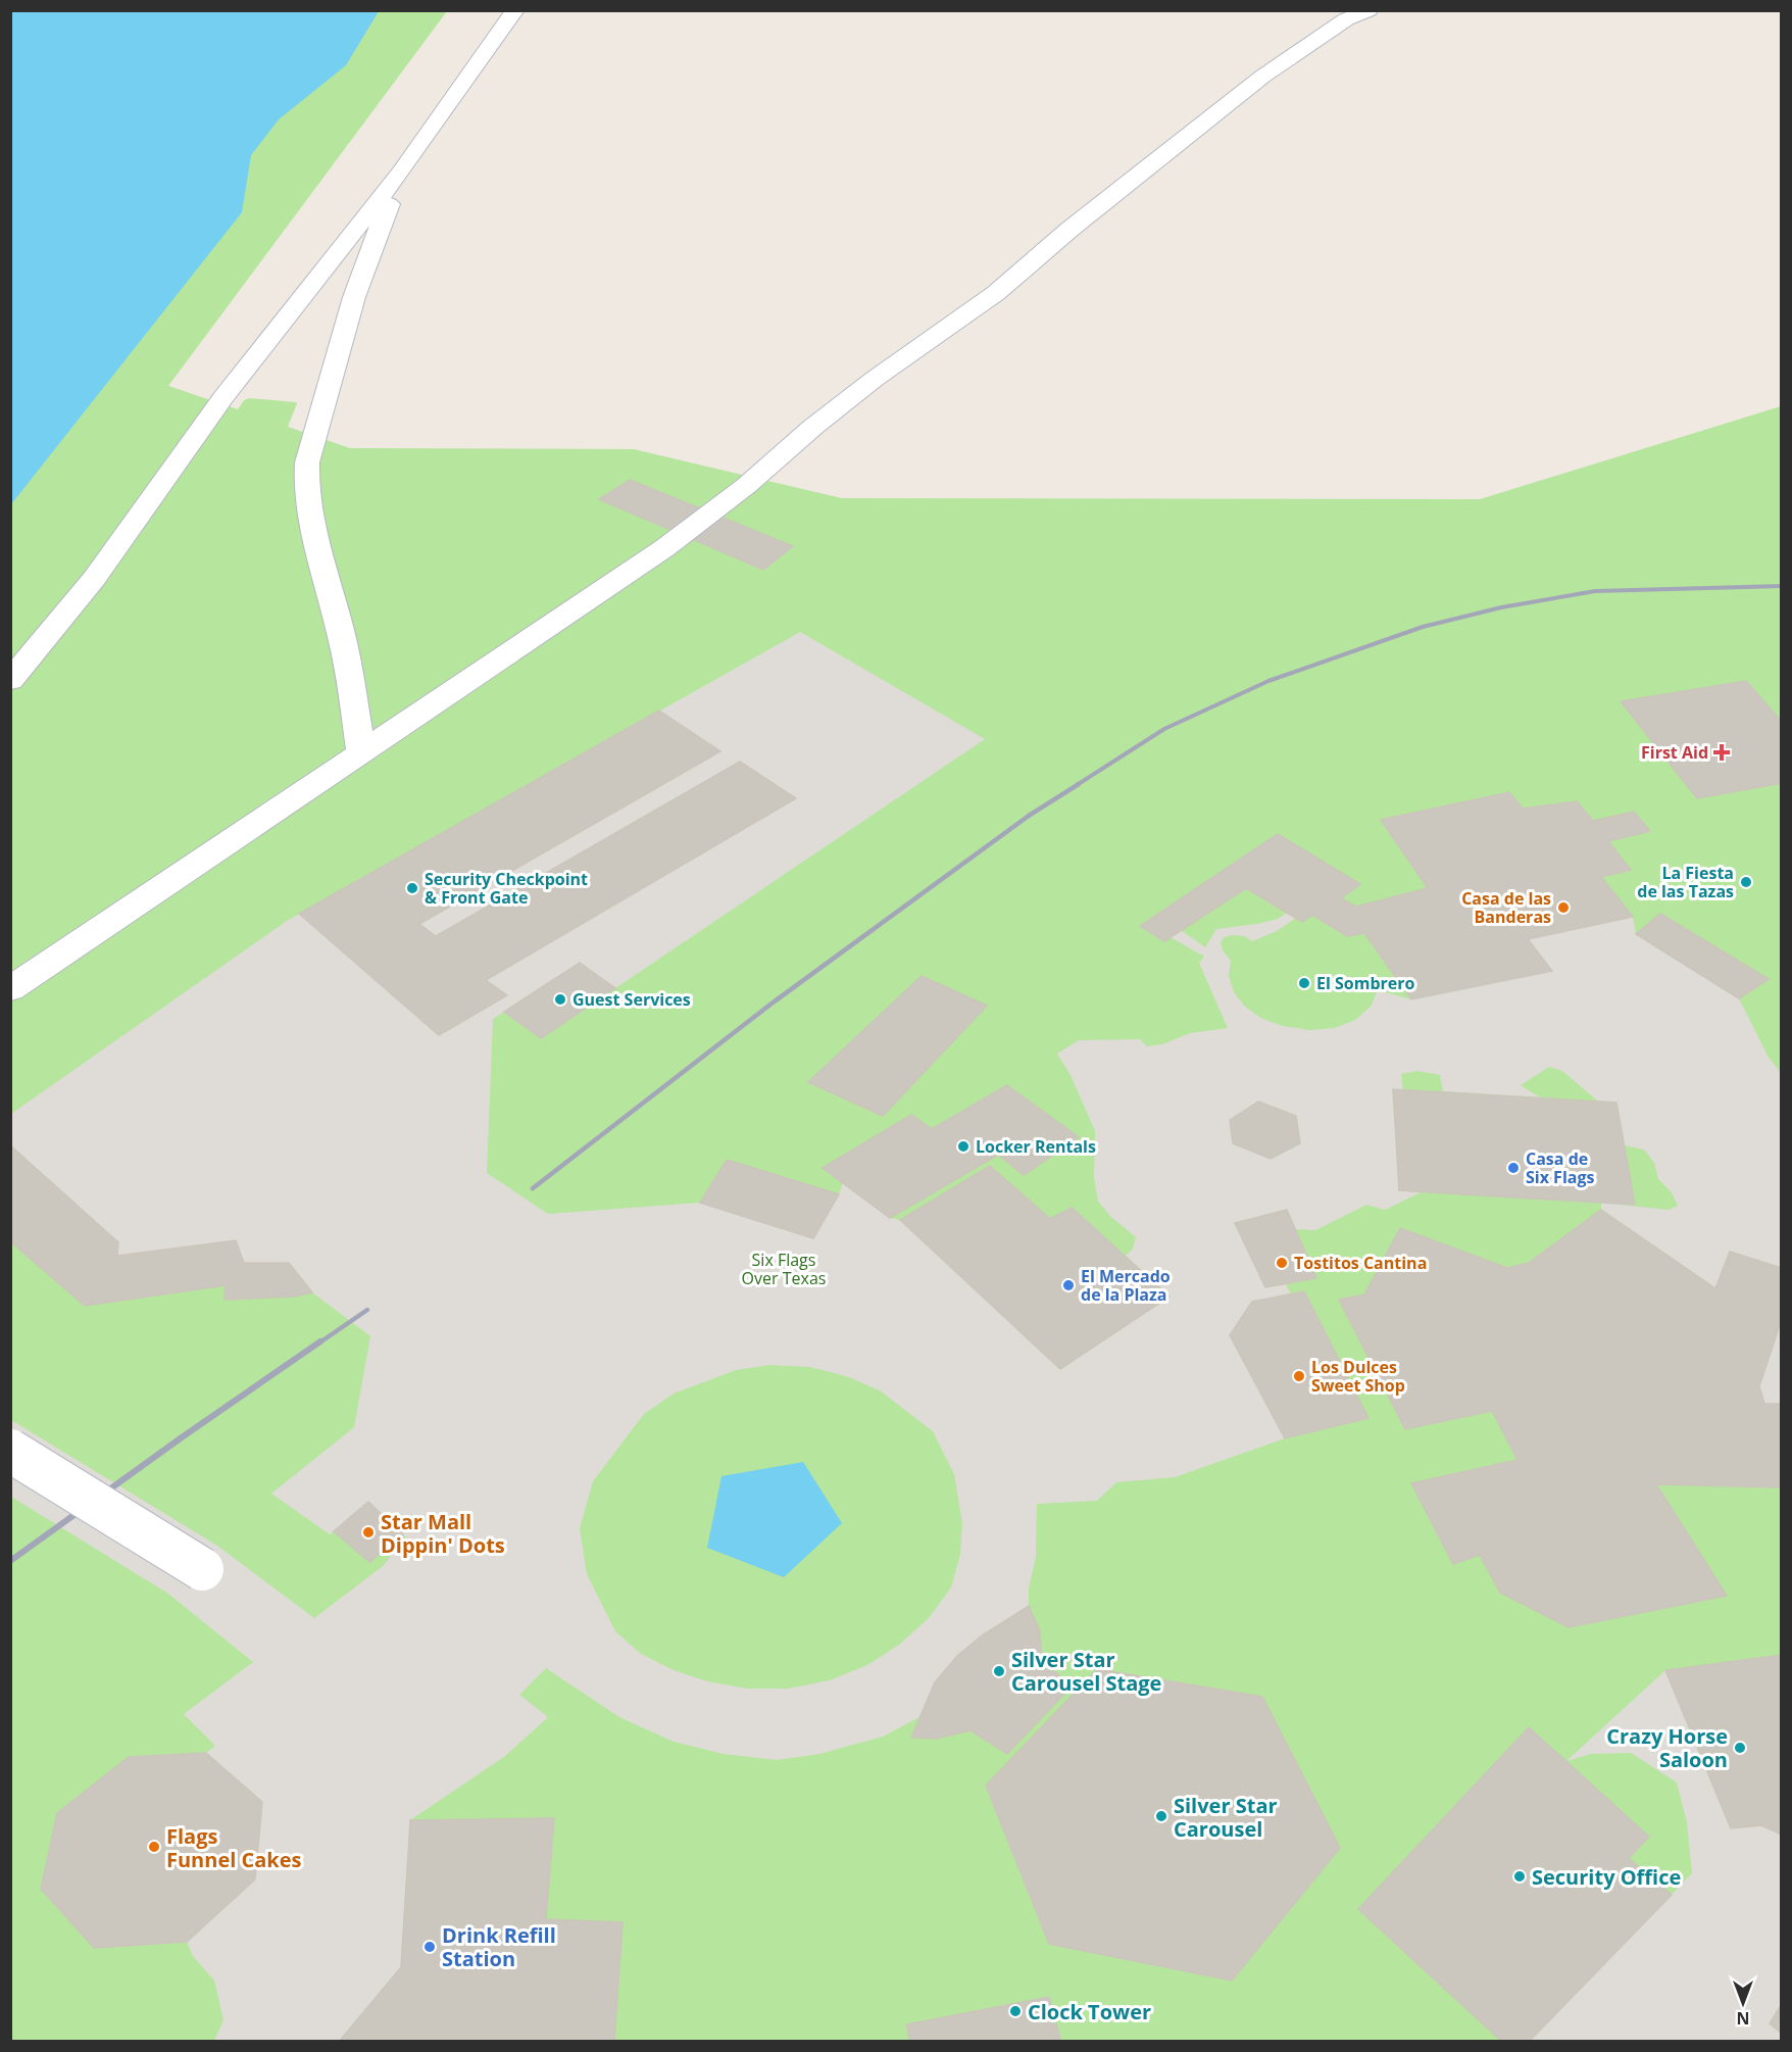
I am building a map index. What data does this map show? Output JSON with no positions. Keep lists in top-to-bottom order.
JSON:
{
  "parks": ["Six Flags Over Texas"],
  "places": {
    "health": ["First Aid"],
    "other": [
      "La Fiesta de las Tazas",
      "Security Checkpoint & Front Gate",
      "Casa de las Banderas",
      "El Sombrero",
      "Guest Services",
      "Locker Rentals",
      "Casa de Six Flags",
      "Tostitos Cantina",
      "El Mercado de la Plaza",
      "Los Dulces Sweet Shop",
      "Star Mall Dippin' Dots",
      "Silver Star Carousel Stage",
      "Crazy Horse Saloon",
      "Silver Star Carousel",
      "Flags Funnel Cakes",
      "Security Office",
      "Drink Refill Station",
      "Clock Tower"
    ]
  },
  "north": "bottom"
}
